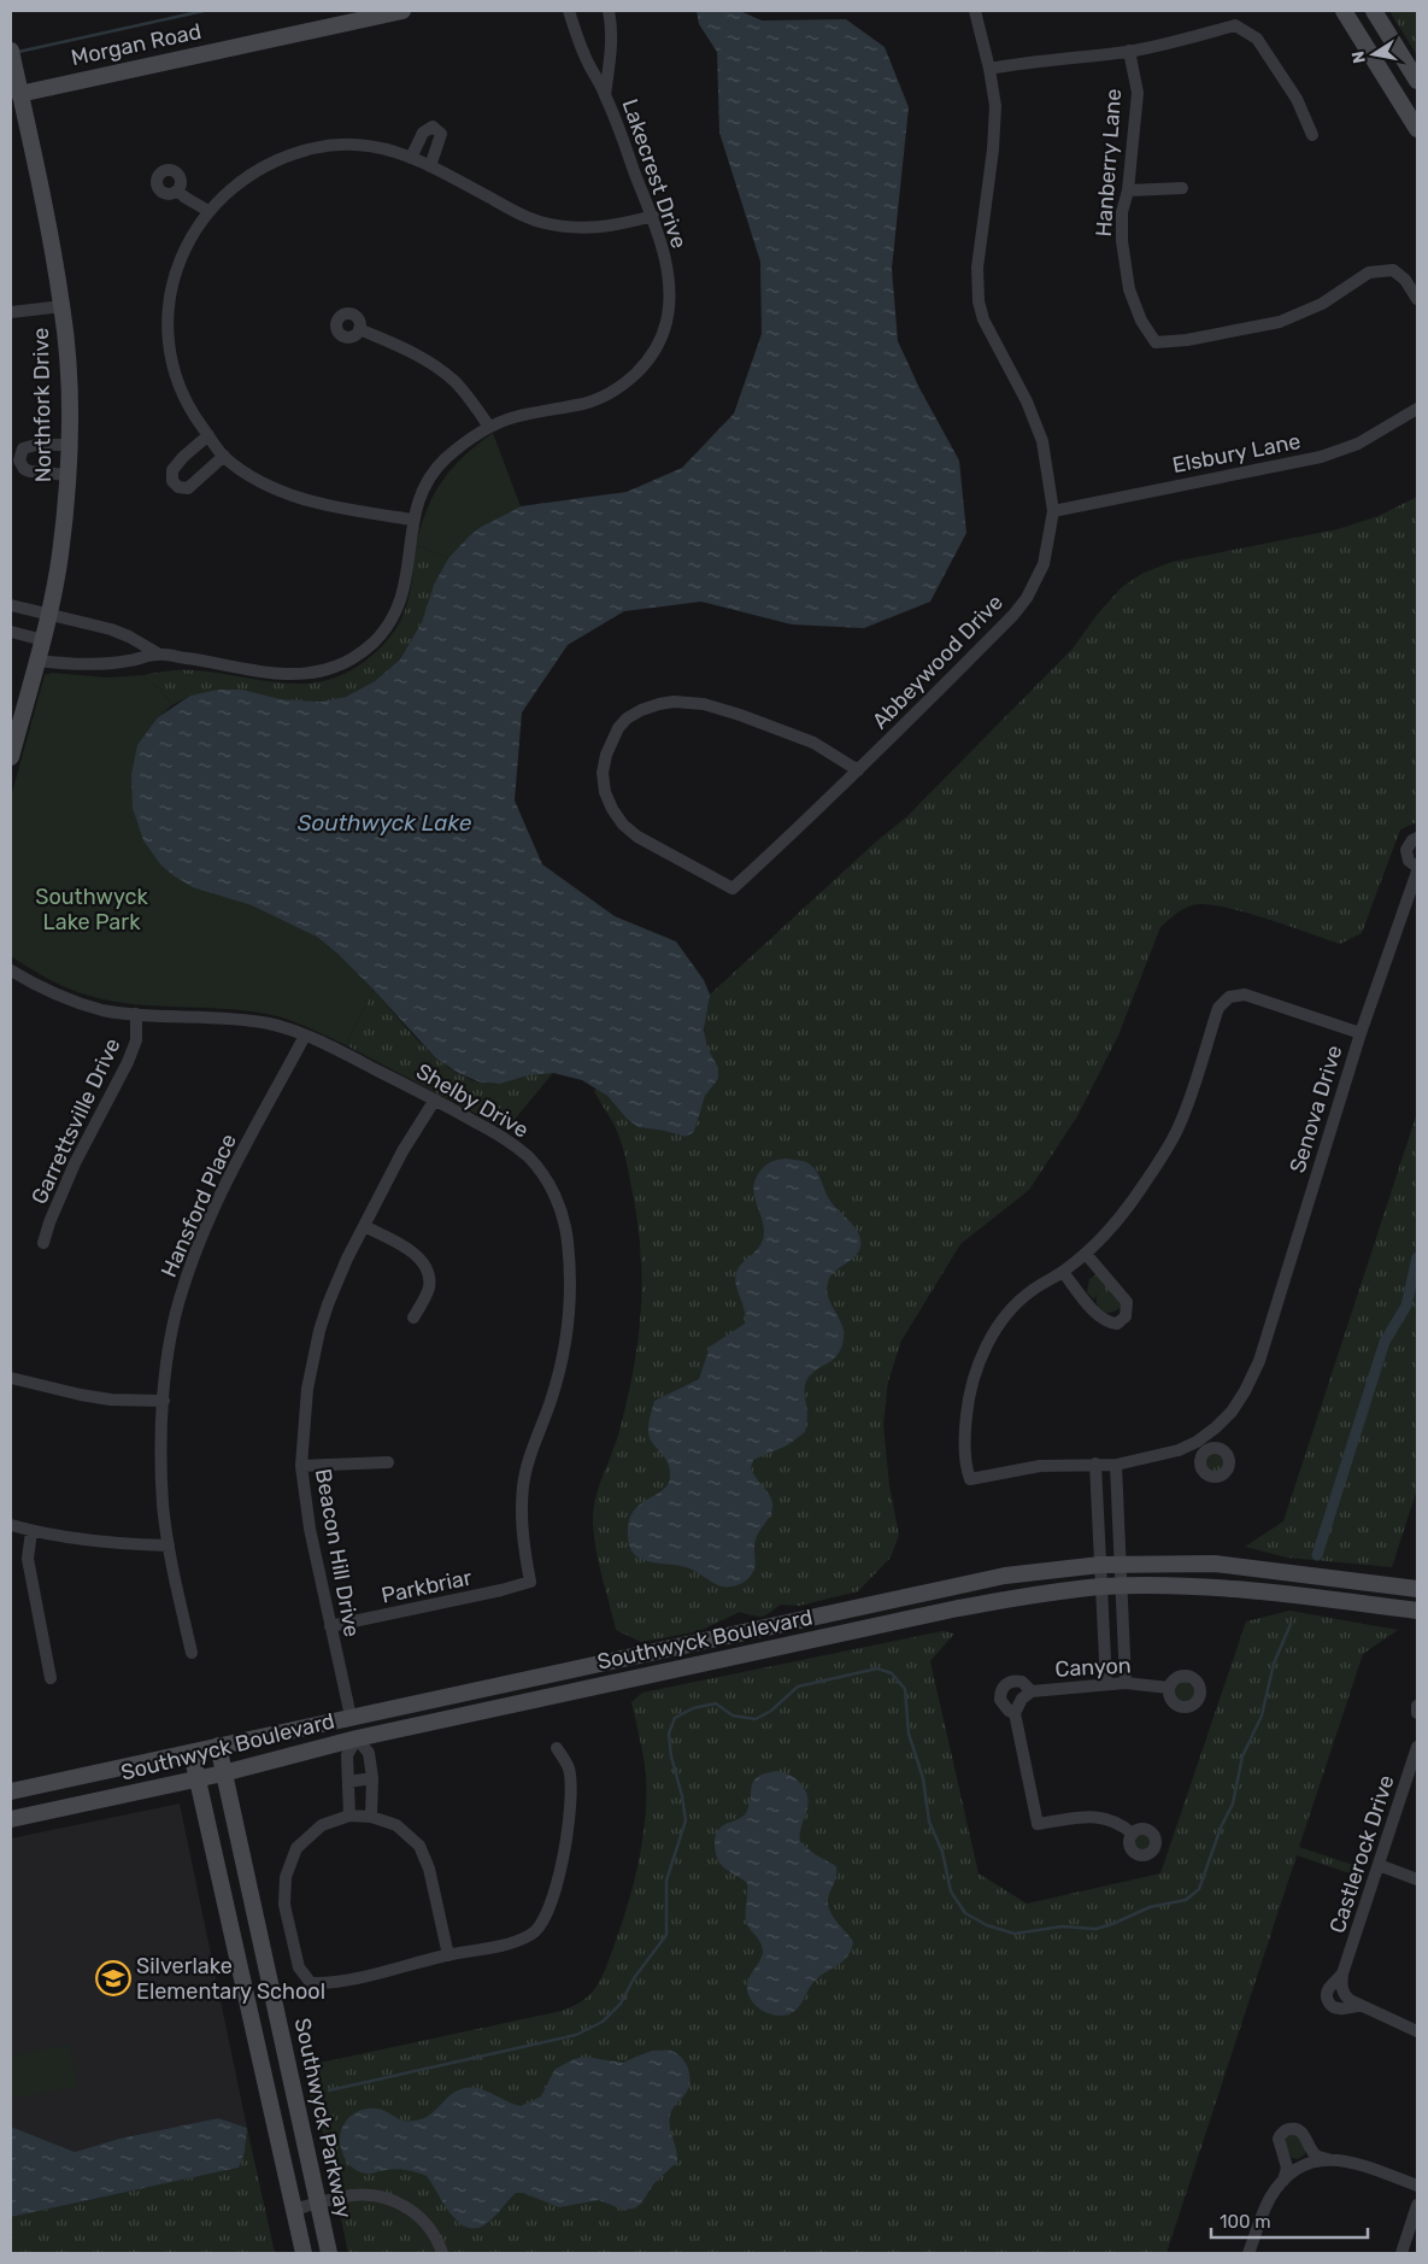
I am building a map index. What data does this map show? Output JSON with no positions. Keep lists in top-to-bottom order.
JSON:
{
  "streets": {
    "street": [
      "Morgan Road",
      "Hanberry Lane",
      "Lakecrest Drive",
      "Northfork Drive",
      "Elsbury Lane",
      "Abbeywood Drive",
      "Shelby Drive",
      "Senova Drive",
      "Garrettsville Drive",
      "Hansford Place",
      "Beacon Hill Drive",
      "Parkbriar",
      "Southwyck Boulevard",
      "Canyon",
      "Castlerock Drive",
      "Southwyck Parkway"
    ]
  },
  "crossings": [
    ["Morgan Road", "Northfork Drive"],
    ["Lakecrest Drive", "Northfork Drive"],
    ["Elsbury Lane", "Abbeywood Drive"],
    ["Shelby Drive", "Garrettsville Drive"],
    ["Shelby Drive", "Hansford Place"],
    ["Shelby Drive", "Beacon Hill Drive"],
    ["Shelby Drive", "Parkbriar"],
    ["Beacon Hill Drive", "Parkbriar"],
    ["Beacon Hill Drive", "Southwyck Boulevard"],
    ["Southwyck Boulevard", "Southwyck Parkway"]
  ],
  "water": ["Southwyck Lake"],
  "parks": ["Southwyck Lake Park"],
  "places": {
    "school or university": ["Silverlake Elementary School"]
  },
  "scale_bar": "100 m",
  "north": "left"
}
